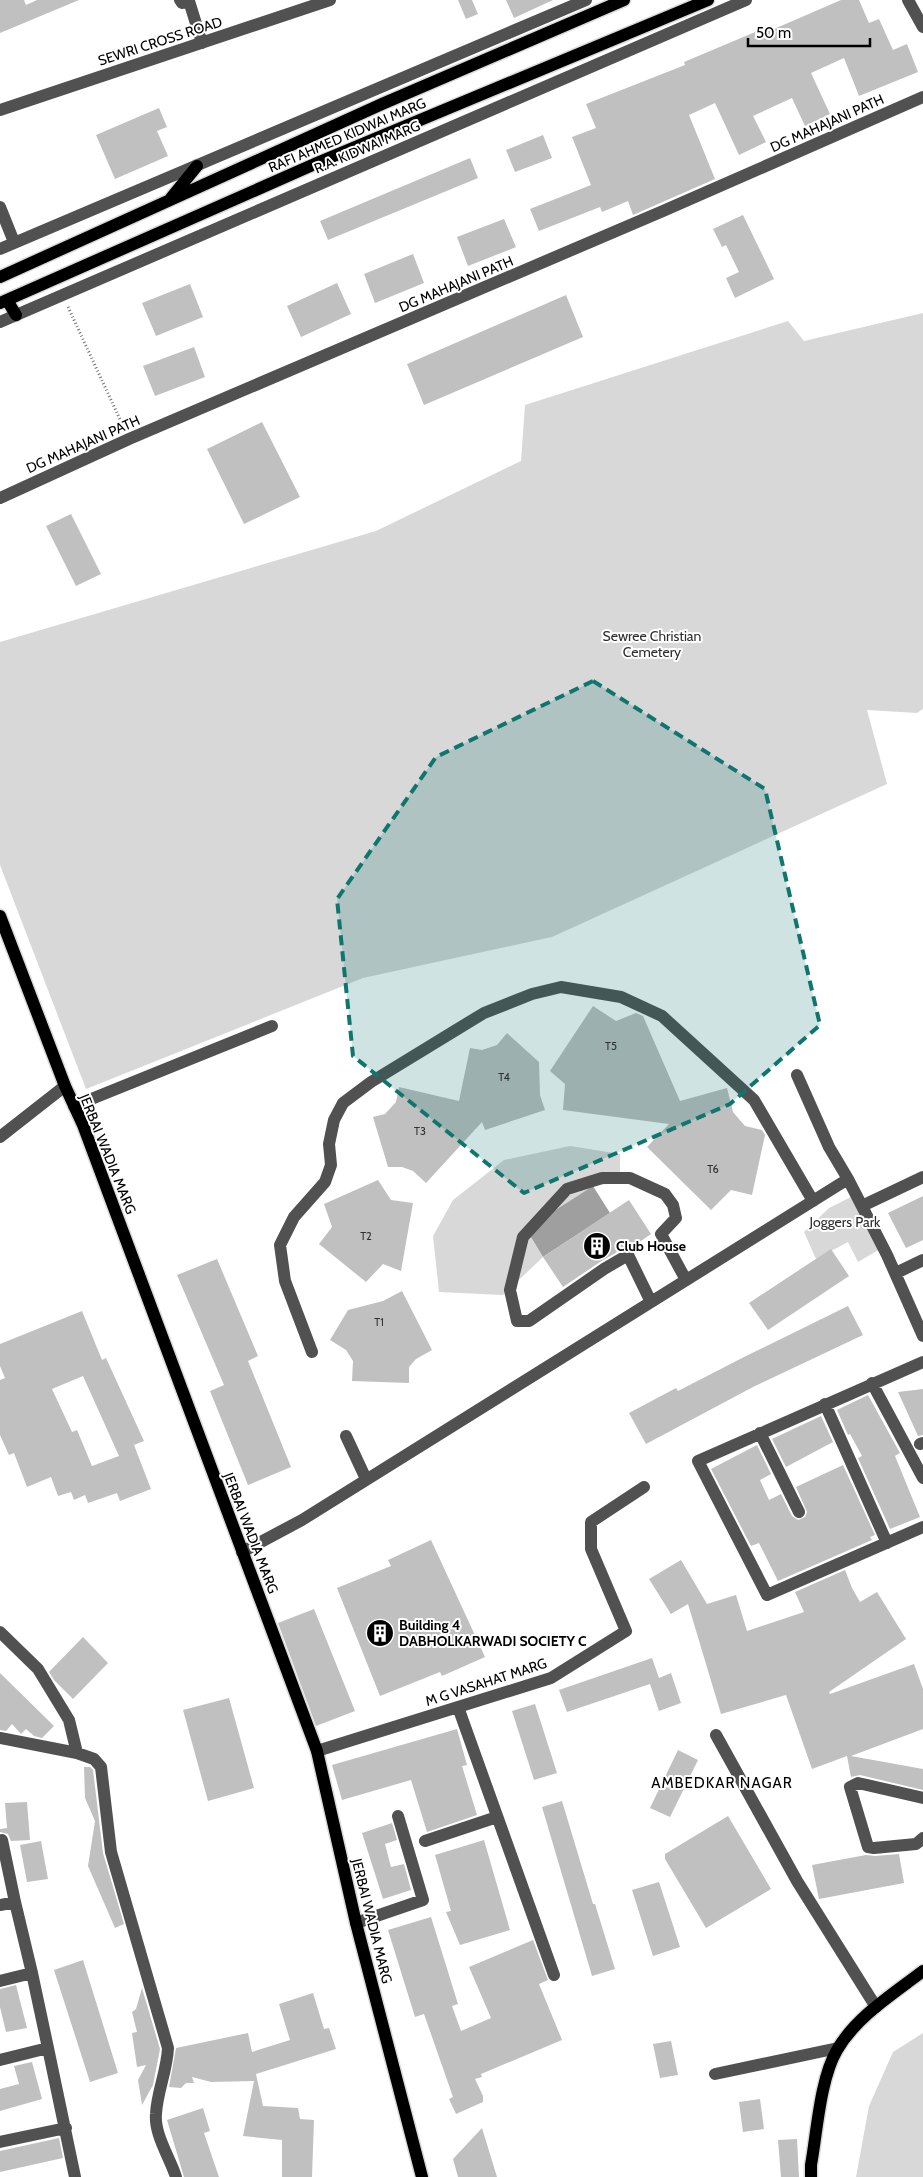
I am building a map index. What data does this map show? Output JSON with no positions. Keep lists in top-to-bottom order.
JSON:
{
  "streets": {
    "main road": ["RAFI AHMED KIDWAI MARG", "JERBAI WADIA MARG"],
    "street": [
      "SEWRI CROSS ROAD",
      "DG MAHAJANI PATH",
      "R.A. KIDWAI MARG",
      "M G VASAHAT MARG"
    ]
  },
  "crossings": [
    ["JERBAI WADIA MARG", "M G VASAHAT MARG"]
  ],
  "districts": ["AMBEDKAR NAGAR"],
  "parks": ["Sewree Christian Cemetery", "Joggers Park"],
  "places": {
    "building": ["Club House", "Building 4 DABHOLKARWADI SOCIETY C"]
  },
  "house_numbers": [
    "T5",
    "T4",
    "T3",
    "T6",
    "T2",
    "T1"
  ],
  "scale_bar": "50 m"
}
